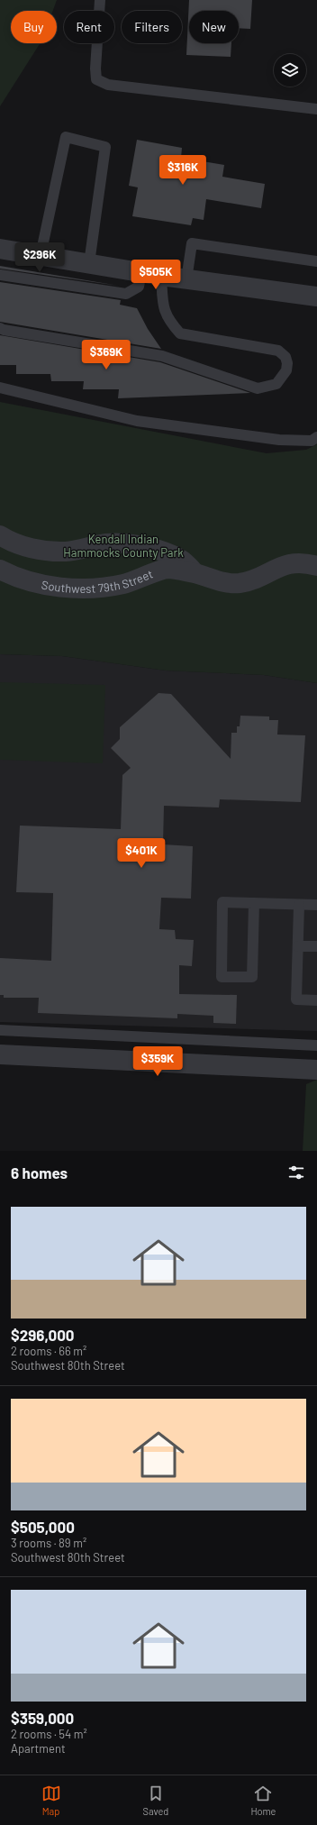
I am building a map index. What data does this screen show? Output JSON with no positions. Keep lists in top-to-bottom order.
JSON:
{
  "streets": {
    "street": ["Southwest 79th Street"]
  },
  "parks": ["Kendall Indian Hammocks County Park"],
  "page": {
    "chip": [
      "Buy",
      "Rent",
      "Filters",
      "New"
    ],
    "price": [
      "$316K",
      "$296K",
      "$505K",
      "$369K",
      "$401K",
      "$359K"
    ],
    "heading": "6 homes",
    "list": [
      {
        "name": "$296,000",
        "note": "2 rooms · 66 m² · Southwest 80th Street"
      },
      {
        "name": "$505,000",
        "note": "3 rooms · 89 m² · Southwest 80th Street"
      },
      {
        "name": "$359,000",
        "note": "2 rooms · 54 m² · Apartment"
      }
    ],
    "tabs": ["Map", "Saved", "Home"]
  }
}
